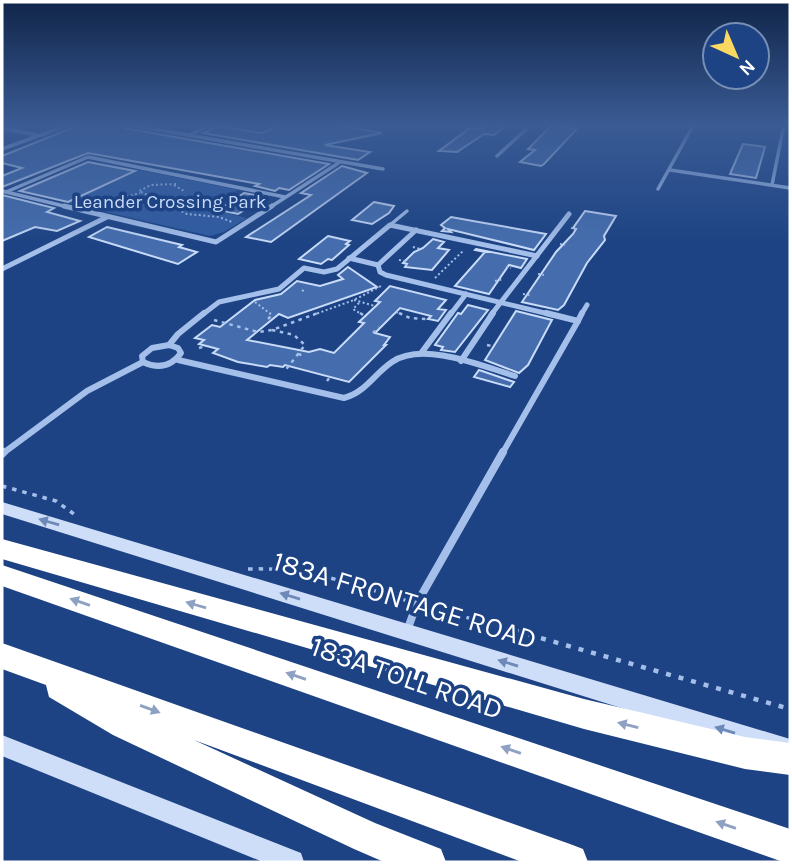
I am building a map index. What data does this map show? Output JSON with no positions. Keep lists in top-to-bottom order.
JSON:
{
  "streets": {
    "highway": ["183A TOLL ROAD"],
    "main road": ["183A FRONTAGE ROAD"]
  },
  "one_way": ["183A FRONTAGE ROAD"],
  "parks": ["Leander Crossing Park"],
  "north": "bottom right"
}
